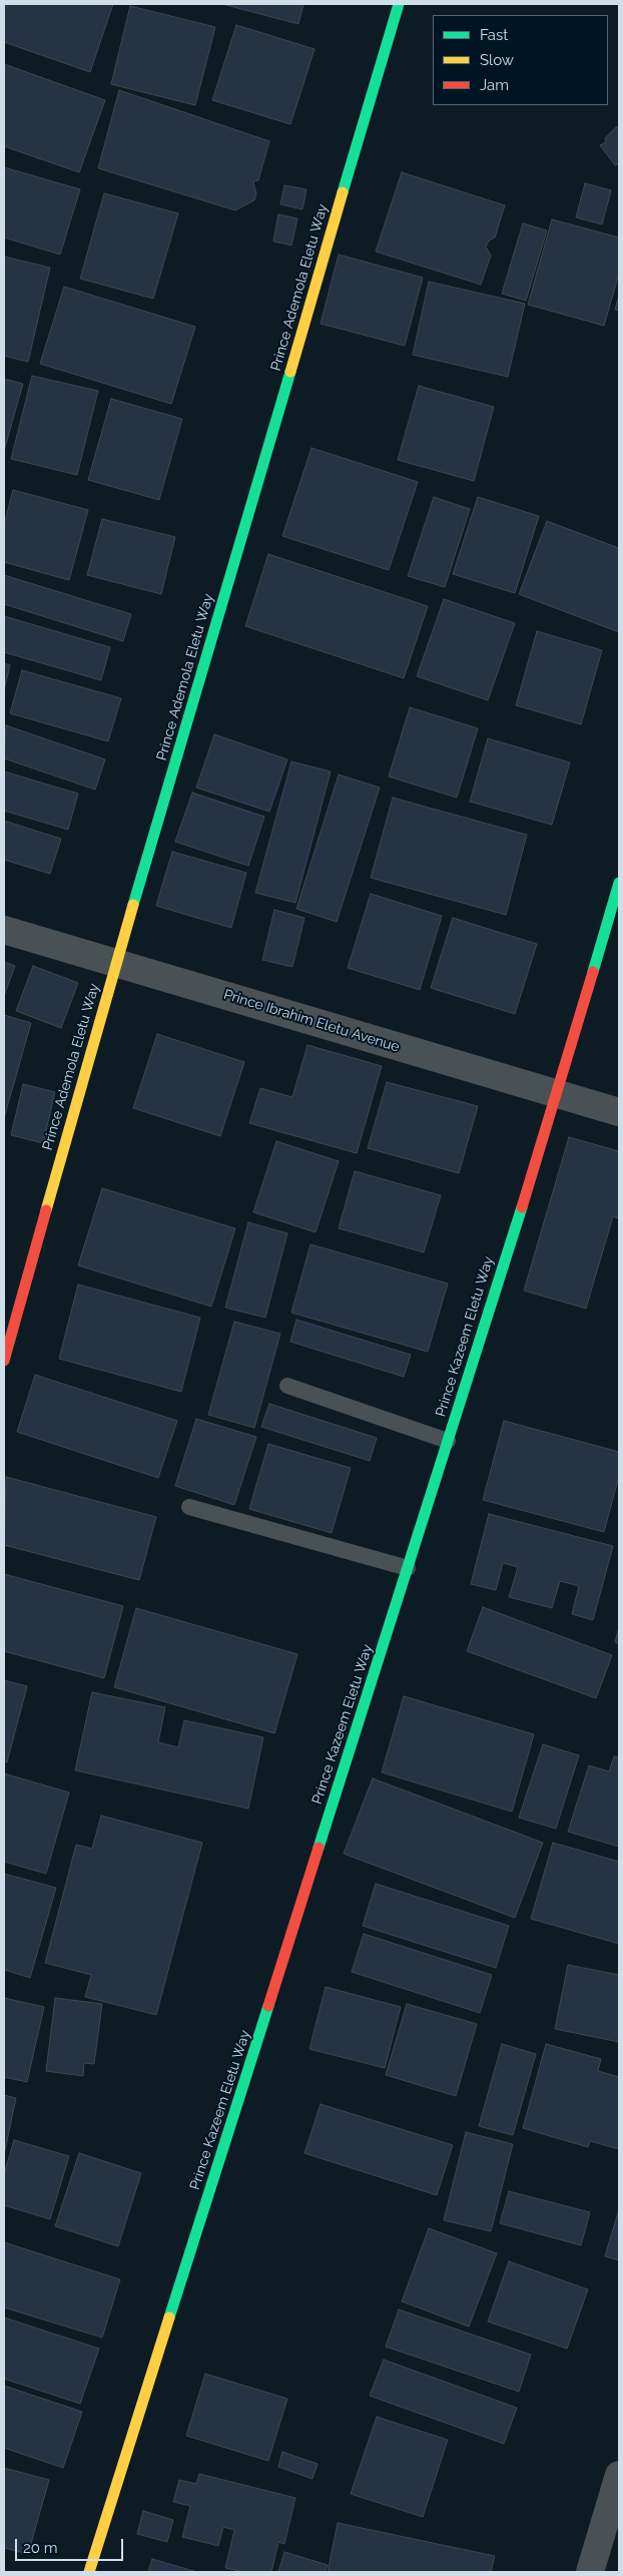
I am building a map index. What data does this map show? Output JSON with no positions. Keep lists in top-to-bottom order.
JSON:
{
  "streets": {
    "street": ["Prince Ademola Eletu Way", "Prince Ibrahim Eletu Avenue", "Prince Kazeem Eletu Way"]
  },
  "crossings": [
    ["Prince Ademola Eletu Way", "Prince Ibrahim Eletu Avenue"],
    ["Prince Ibrahim Eletu Avenue", "Prince Kazeem Eletu Way"]
  ],
  "legend": ["Fast", "Slow", "Jam"],
  "scale_bar": "20 m"
}
